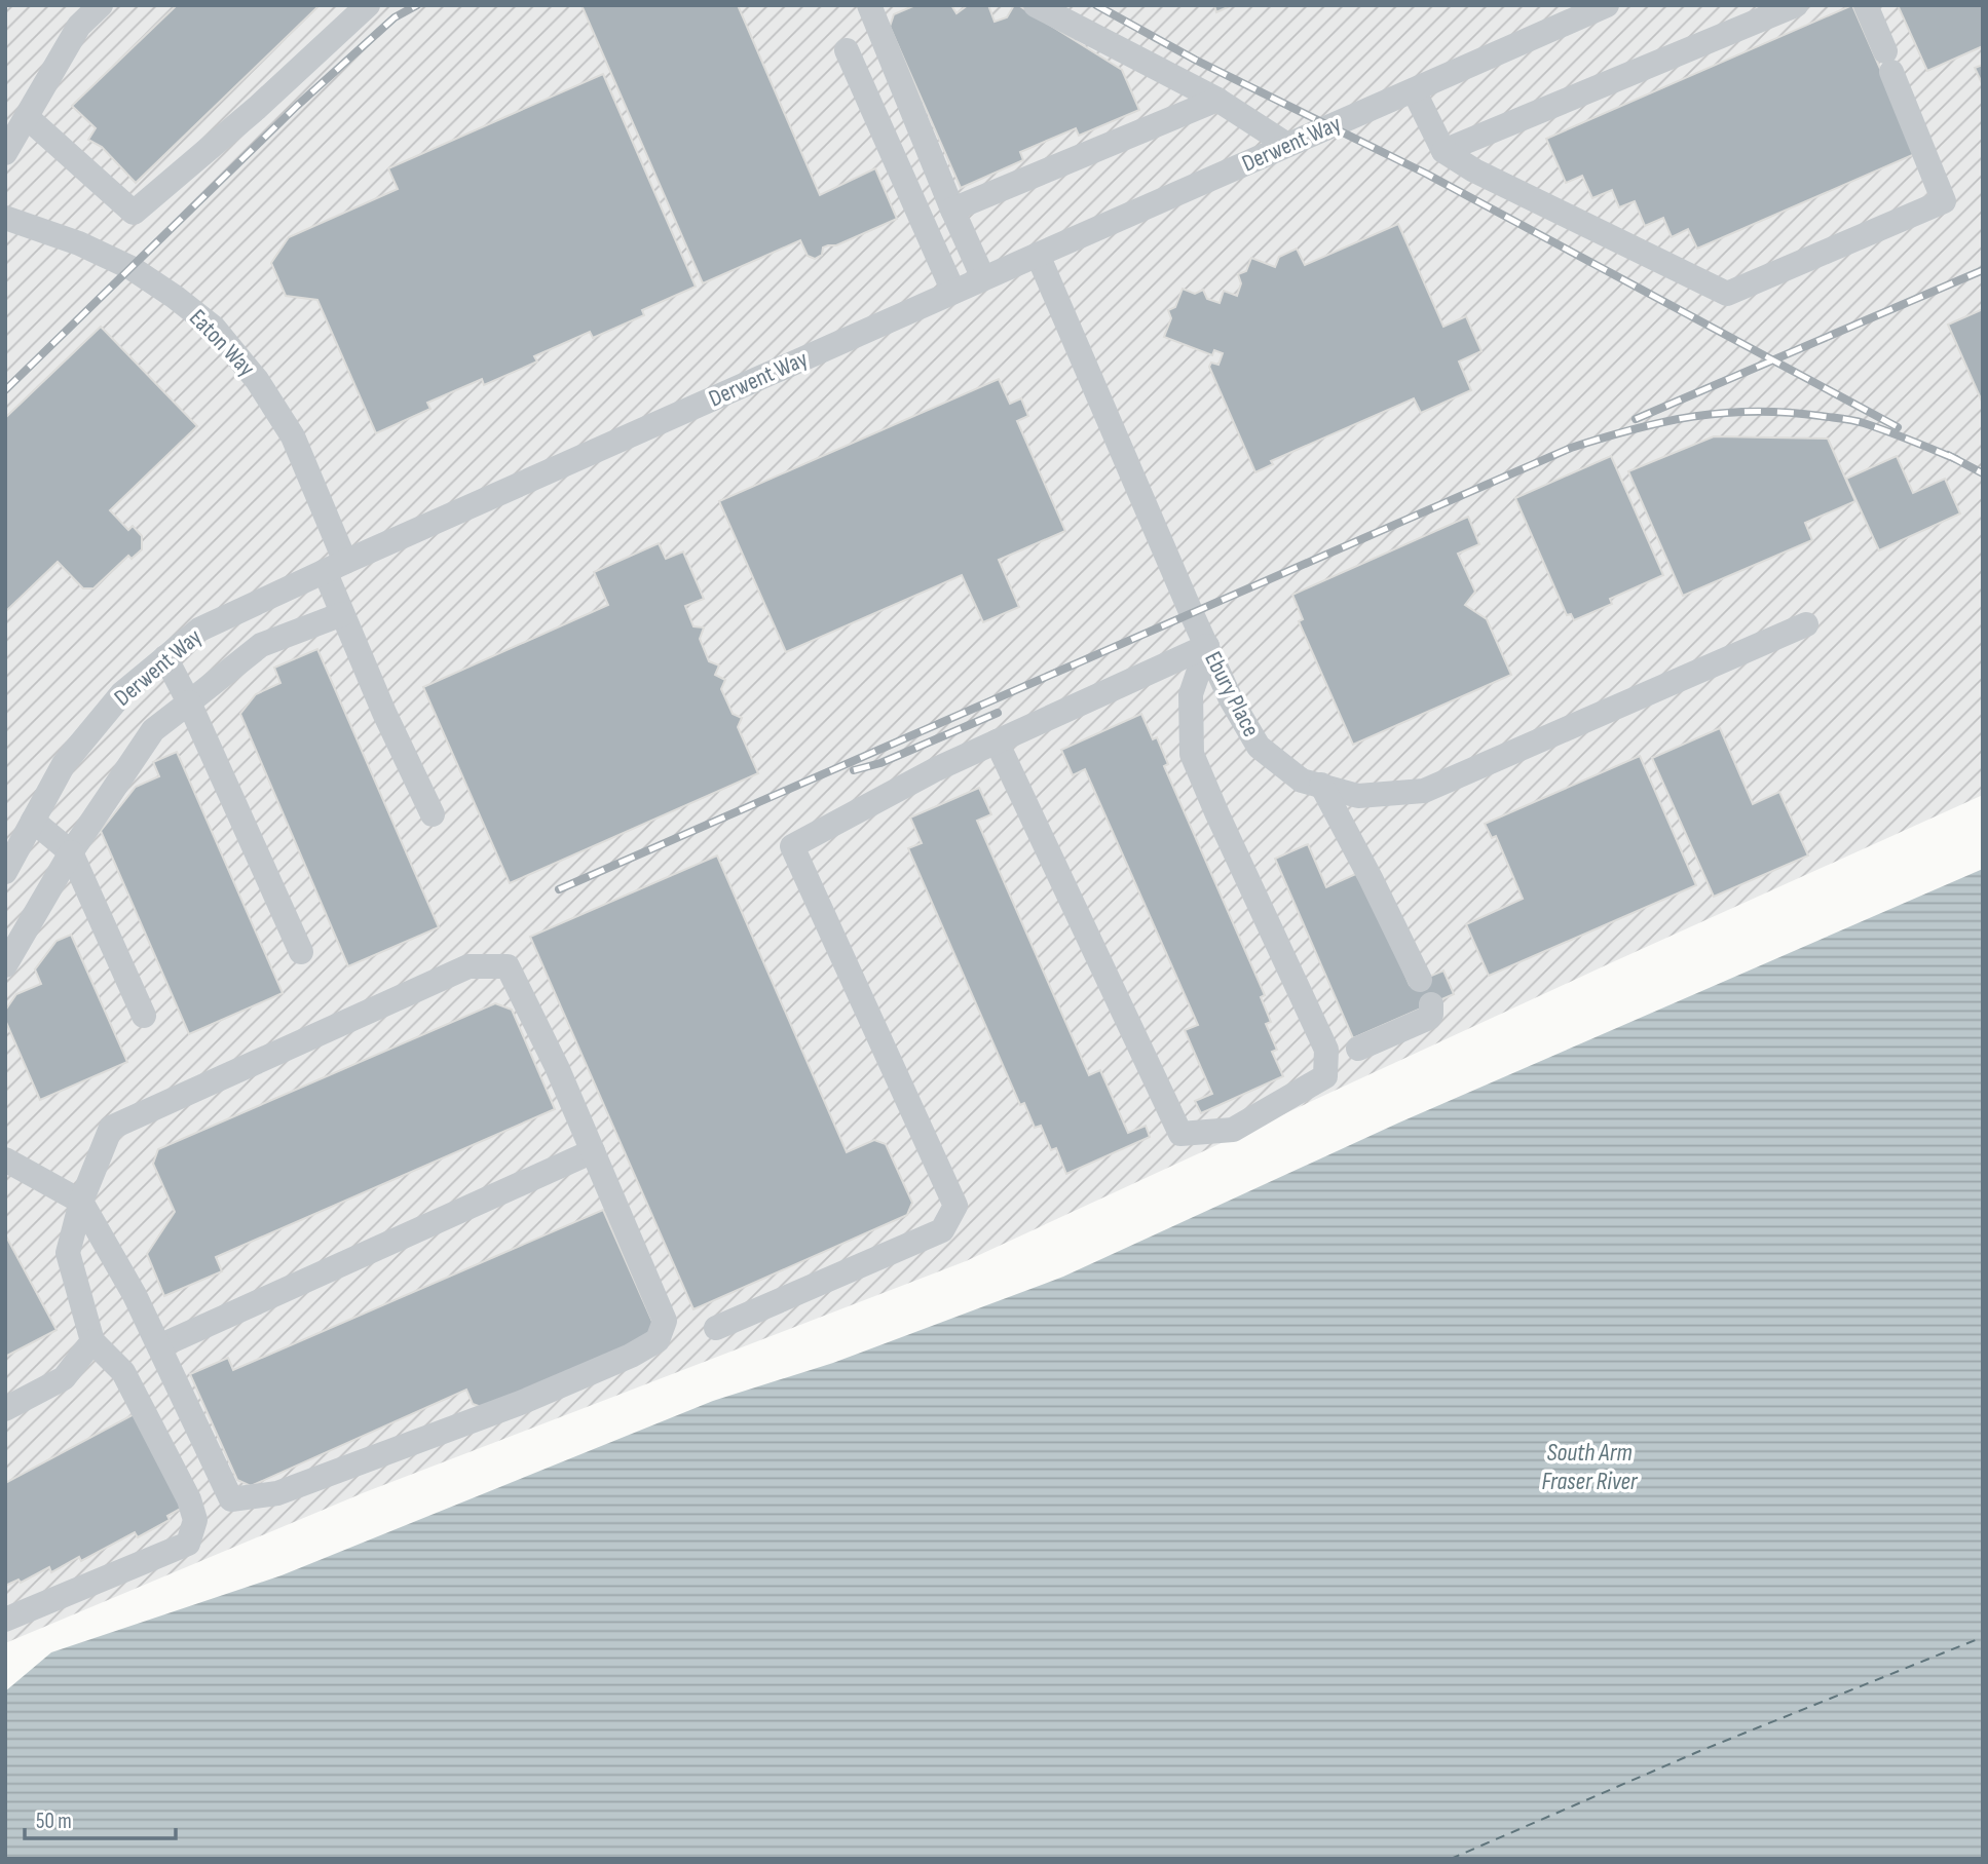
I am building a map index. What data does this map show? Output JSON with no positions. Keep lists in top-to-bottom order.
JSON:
{
  "streets": {
    "street": ["Derwent Way", "Eaton Way", "Ebury Place"]
  },
  "crossings": [
    ["Derwent Way", "Eaton Way"],
    ["Derwent Way", "Ebury Place"]
  ],
  "water": ["South Arm Fraser River"],
  "scale_bar": "50 m"
}
